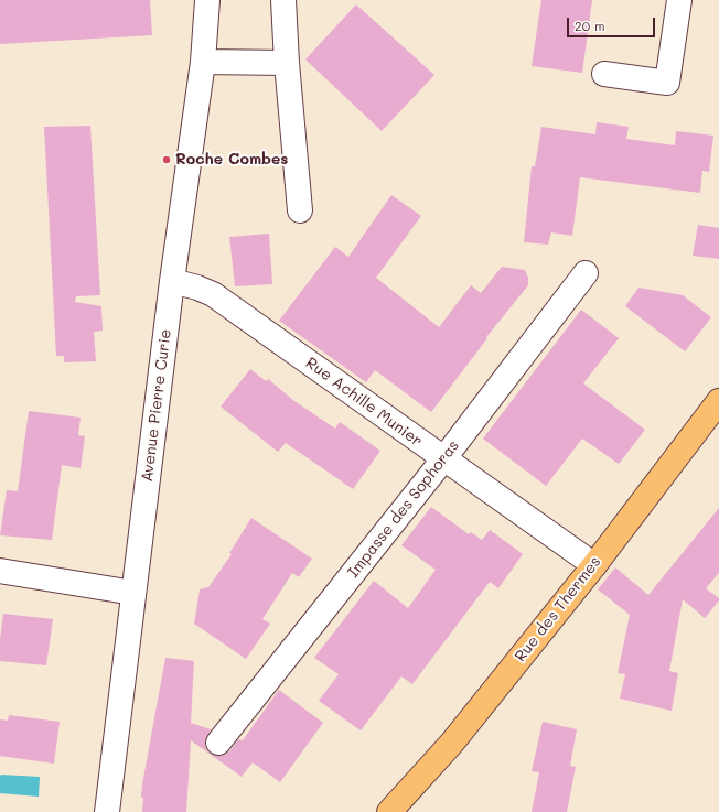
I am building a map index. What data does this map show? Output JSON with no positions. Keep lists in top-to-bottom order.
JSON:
{
  "streets": {
    "main road": ["Rue des Thermes"],
    "street": ["Rue Achille Munier", "Avenue Pierre Curie", "Impasse des Sophoras"]
  },
  "crossings": [
    ["Rue Achille Munier", "Avenue Pierre Curie"],
    ["Rue Achille Munier", "Impasse des Sophoras"],
    ["Rue Achille Munier", "Rue des Thermes"]
  ],
  "places": ["Roche Combes"],
  "scale_bar": "20 m"
}
